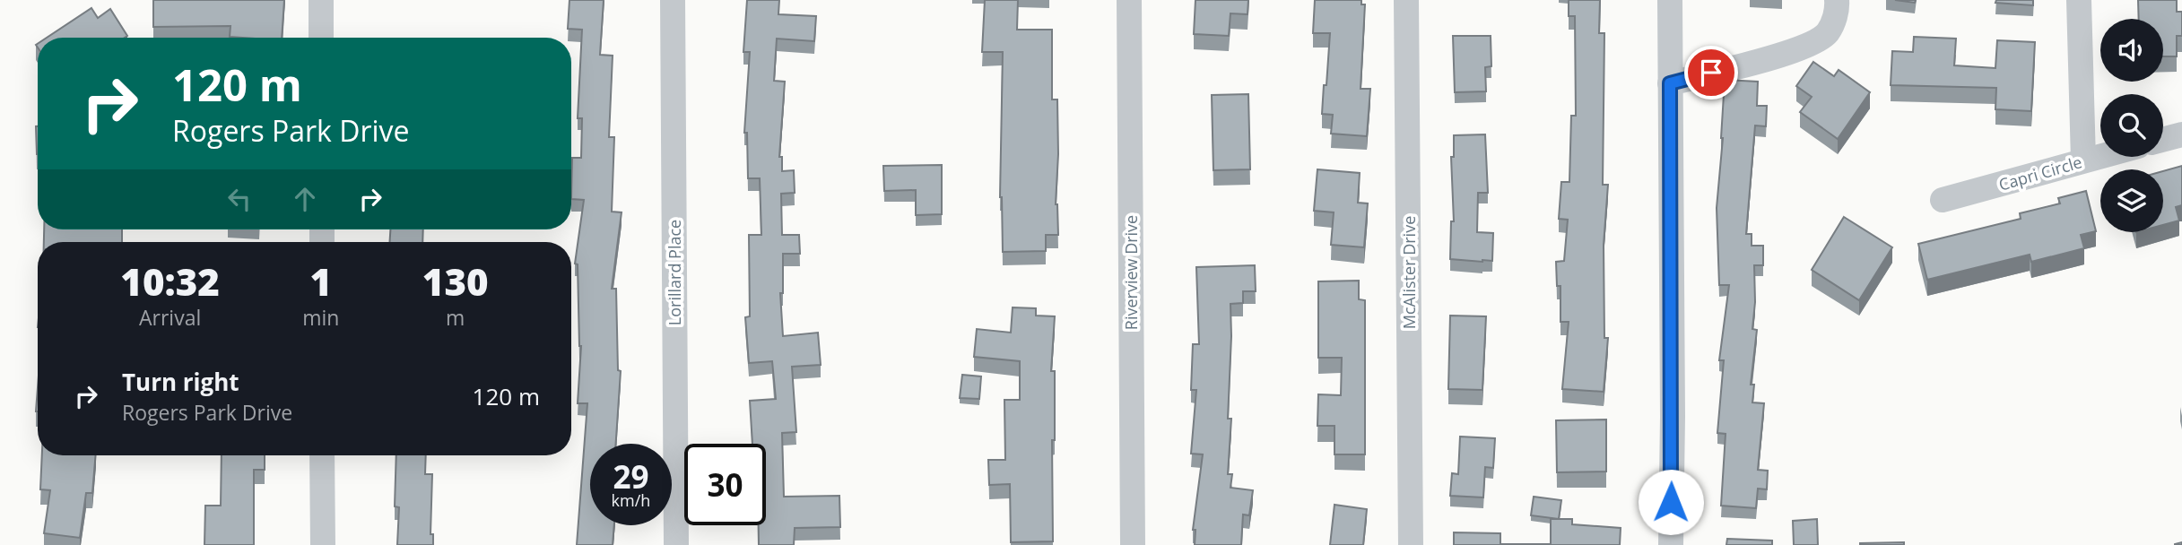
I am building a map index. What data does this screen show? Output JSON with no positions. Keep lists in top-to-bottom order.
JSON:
{
  "streets": {
    "street": [
      "Capri Circle",
      "Lorillard Place",
      "Riverview Drive",
      "McAlister Drive"
    ]
  },
  "page": {
    "turn": ["120 m", "Rogers Park Drive"],
    "eta": [
      "10:32",
      "Arrival",
      "1",
      "min",
      "130",
      "m"
    ],
    "list": [
      {
        "name": "Turn right",
        "note": "Rogers Park Drive",
        "value": "120 m"
      }
    ],
    "speed": "29 km/h",
    "limit": "30"
  }
}
